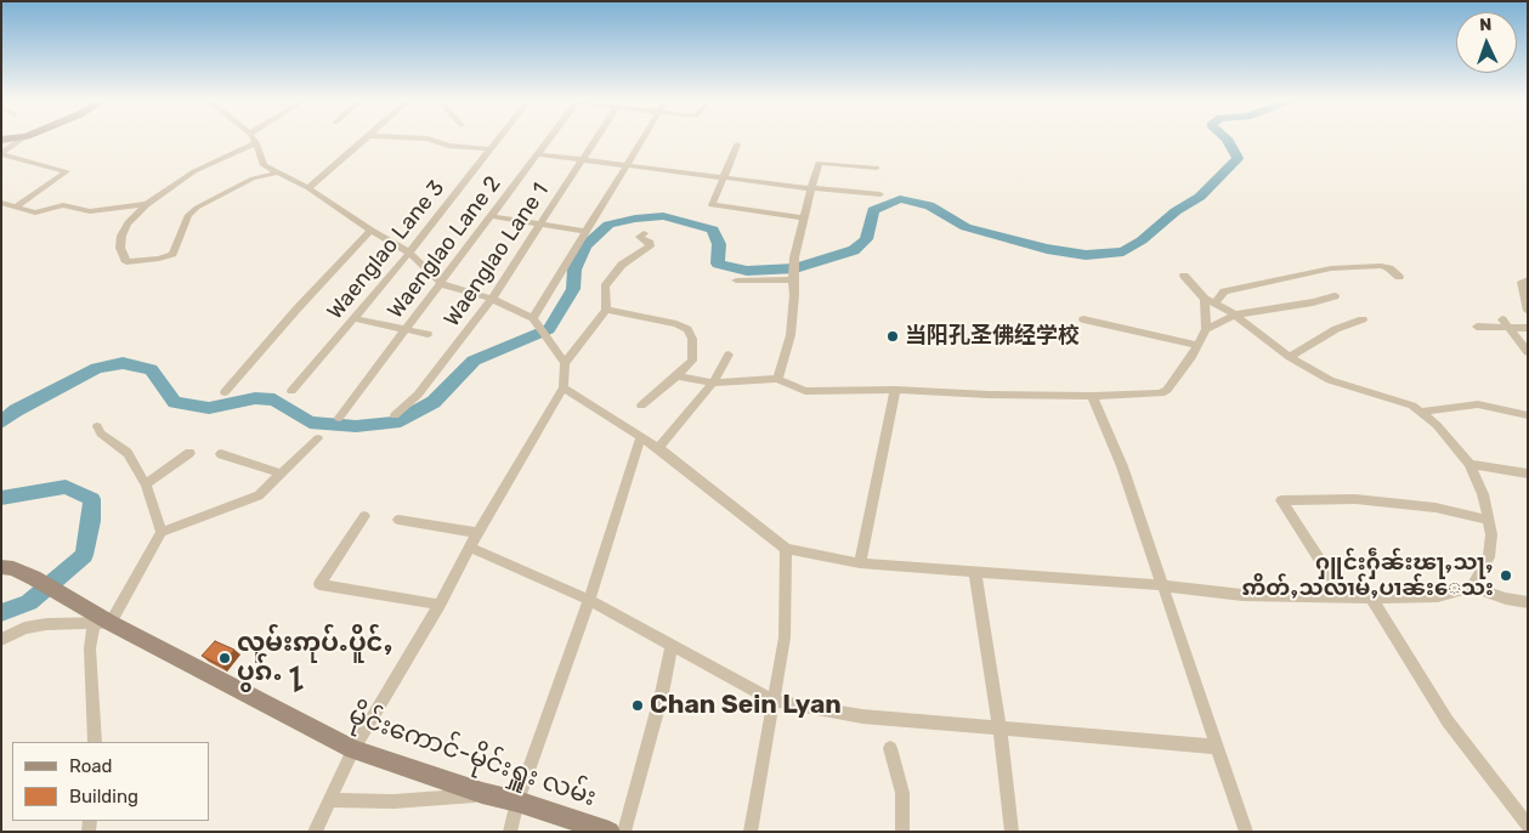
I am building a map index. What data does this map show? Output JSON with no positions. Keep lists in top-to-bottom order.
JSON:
{
  "streets": {
    "main road": ["မိုင်းကောင်-မိုင်းရှူး လမ်း"],
    "street": ["Waenglao Lane 2", "Waenglao Lane 3", "Waenglao Lane 1"]
  },
  "places": [
    "当阳孔圣佛经学校",
    "ႁူင်းႁဵၼ်းၽႃႇသႃႇ ဢိတ်ႇသလၢမ်ႇပၢၼ်းေသး",
    "လုမ်းဢုပ်ႉပိူင်ႇ ပွၵ်ႉ ႑",
    "Chan Sein Lyan"
  ],
  "legend": ["Road", "Building"],
  "north": "top"
}
